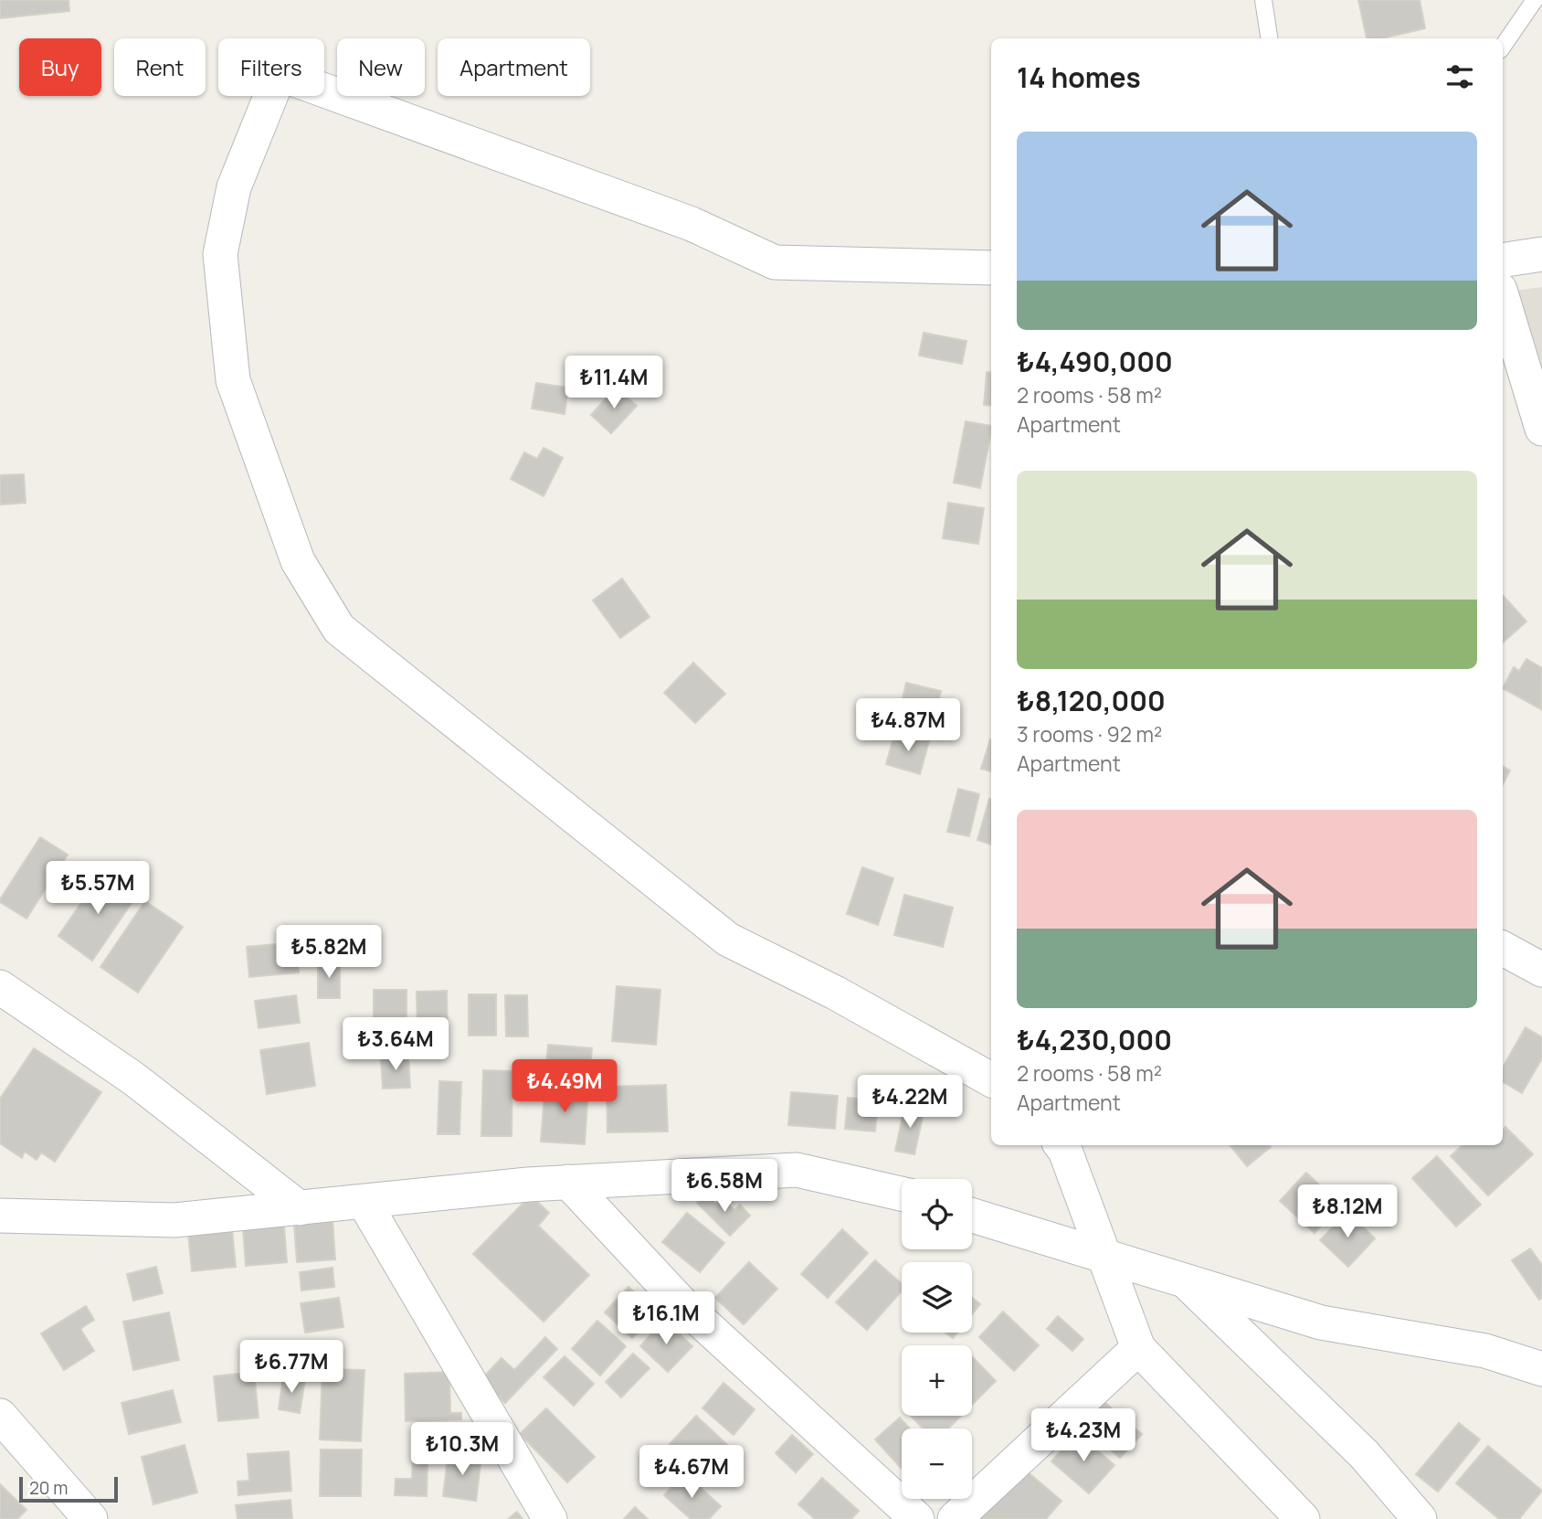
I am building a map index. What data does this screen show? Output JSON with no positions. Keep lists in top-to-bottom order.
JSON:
{
  "scale_bar": "20 m",
  "page": {
    "chip": [
      "Buy",
      "Rent",
      "Filters",
      "New",
      "Apartment"
    ],
    "heading": "14 homes",
    "list": [
      {
        "name": "₺4,490,000",
        "note": "2 rooms · 58 m² · Apartment"
      },
      {
        "name": "₺8,120,000",
        "note": "3 rooms · 92 m² · Apartment"
      },
      {
        "name": "₺4,230,000",
        "note": "2 rooms · 58 m² · Apartment"
      }
    ],
    "price": [
      "₺11.4M",
      "₺4.87M",
      "₺5.57M",
      "₺5.82M",
      "₺3.64M",
      "₺4.49M",
      "₺4.22M",
      "₺6.58M",
      "₺8.12M",
      "₺16.1M",
      "₺6.77M",
      "₺4.23M",
      "₺10.3M",
      "₺4.67M"
    ],
    "map_buttons": ["+", "−"],
    "scale": "20 m"
  }
}
